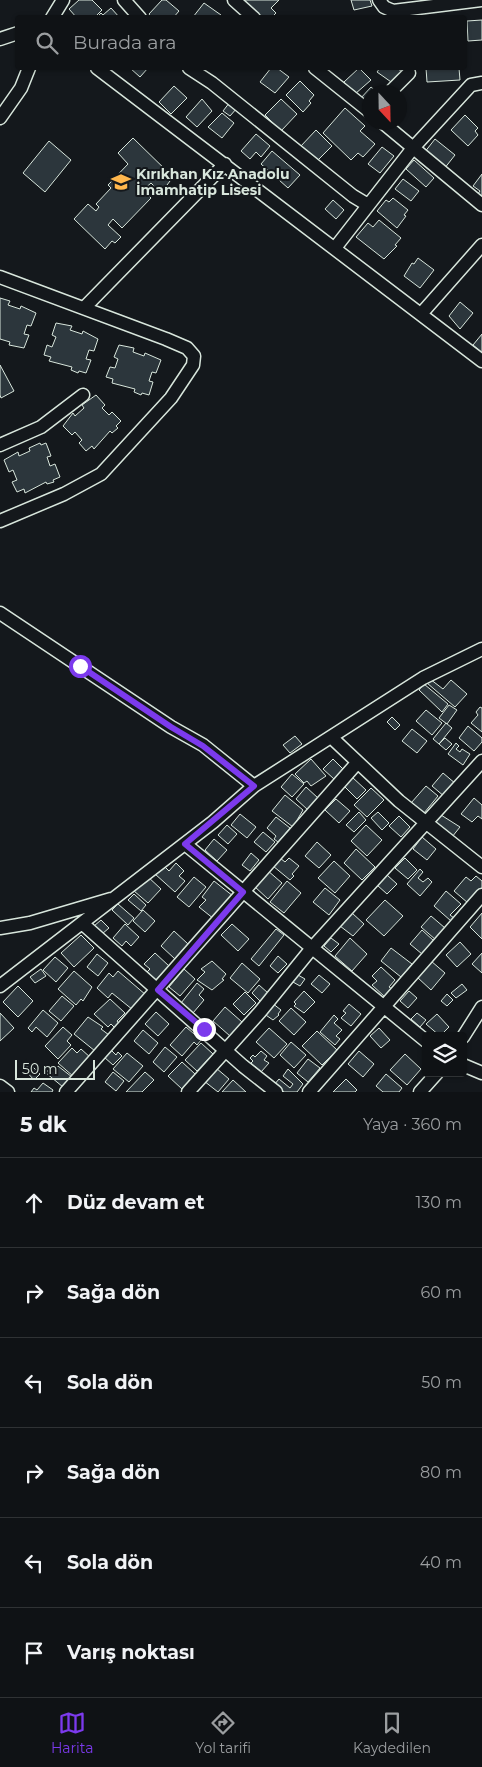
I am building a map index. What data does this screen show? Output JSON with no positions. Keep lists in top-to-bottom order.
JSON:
{
  "places": {
    "school or university": ["Kırıkhan Kız Anadolu İmamhatip Lisesi"]
  },
  "scale_bar": "50 m",
  "north": "bottom",
  "page": {
    "search": "Burada ara",
    "scale": "50 m",
    "heading": ["5 dk", "Yaya · 360 m"],
    "list": [
      ["Düz devam et", "130 m"],
      ["Sağa dön", "60 m"],
      ["Sola dön", "50 m"],
      ["Sağa dön", "80 m"],
      ["Sola dön", "40 m"],
      "Varış noktası"
    ],
    "nav": ["Harita", "Yol tarifi", "Kaydedilen"]
  }
}
